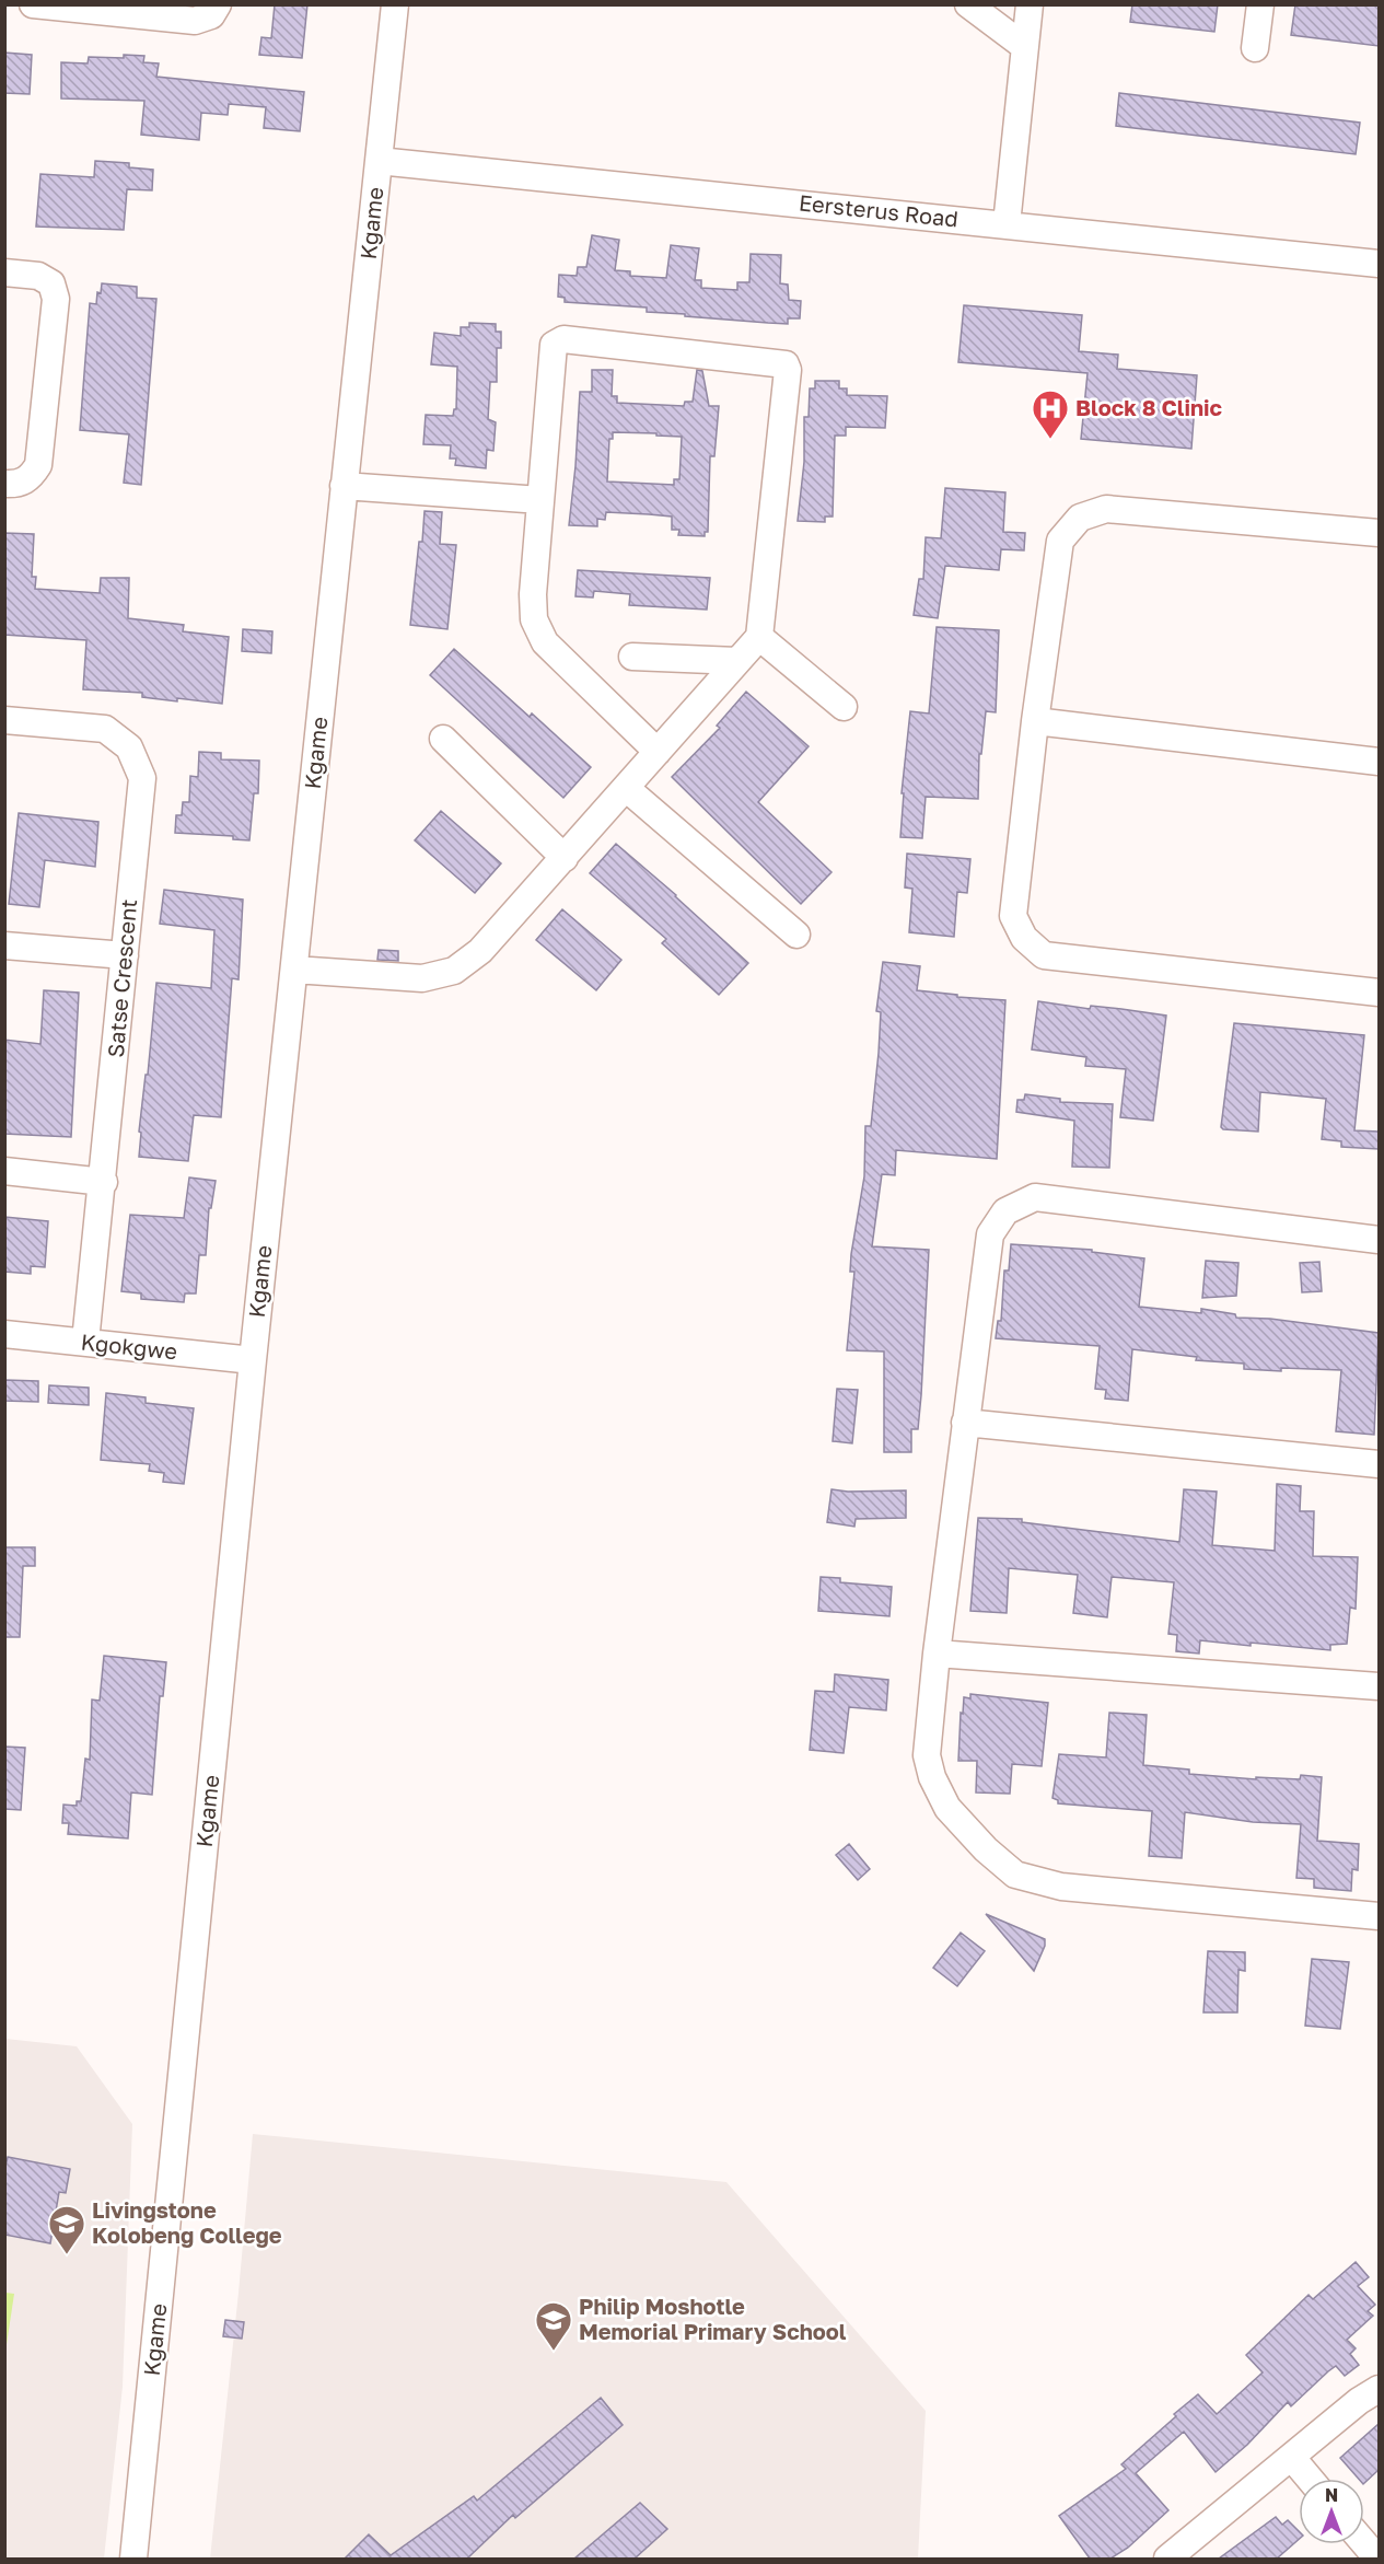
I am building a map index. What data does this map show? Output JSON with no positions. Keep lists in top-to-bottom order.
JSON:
{
  "streets": {
    "street": [
      "Eersterus Road",
      "Kgame",
      "Satse Crescent",
      "Kgokgwe"
    ]
  },
  "crossings": [
    ["Eersterus Road", "Kgame"],
    ["Kgame", "Kgokgwe"],
    ["Satse Crescent", "Kgokgwe"]
  ],
  "places": {
    "hospital": ["Block 8 Clinic"],
    "school or university": ["Livingstone Kolobeng College", "Philip Moshotle Memorial Primary School"]
  },
  "north": "top"
}
